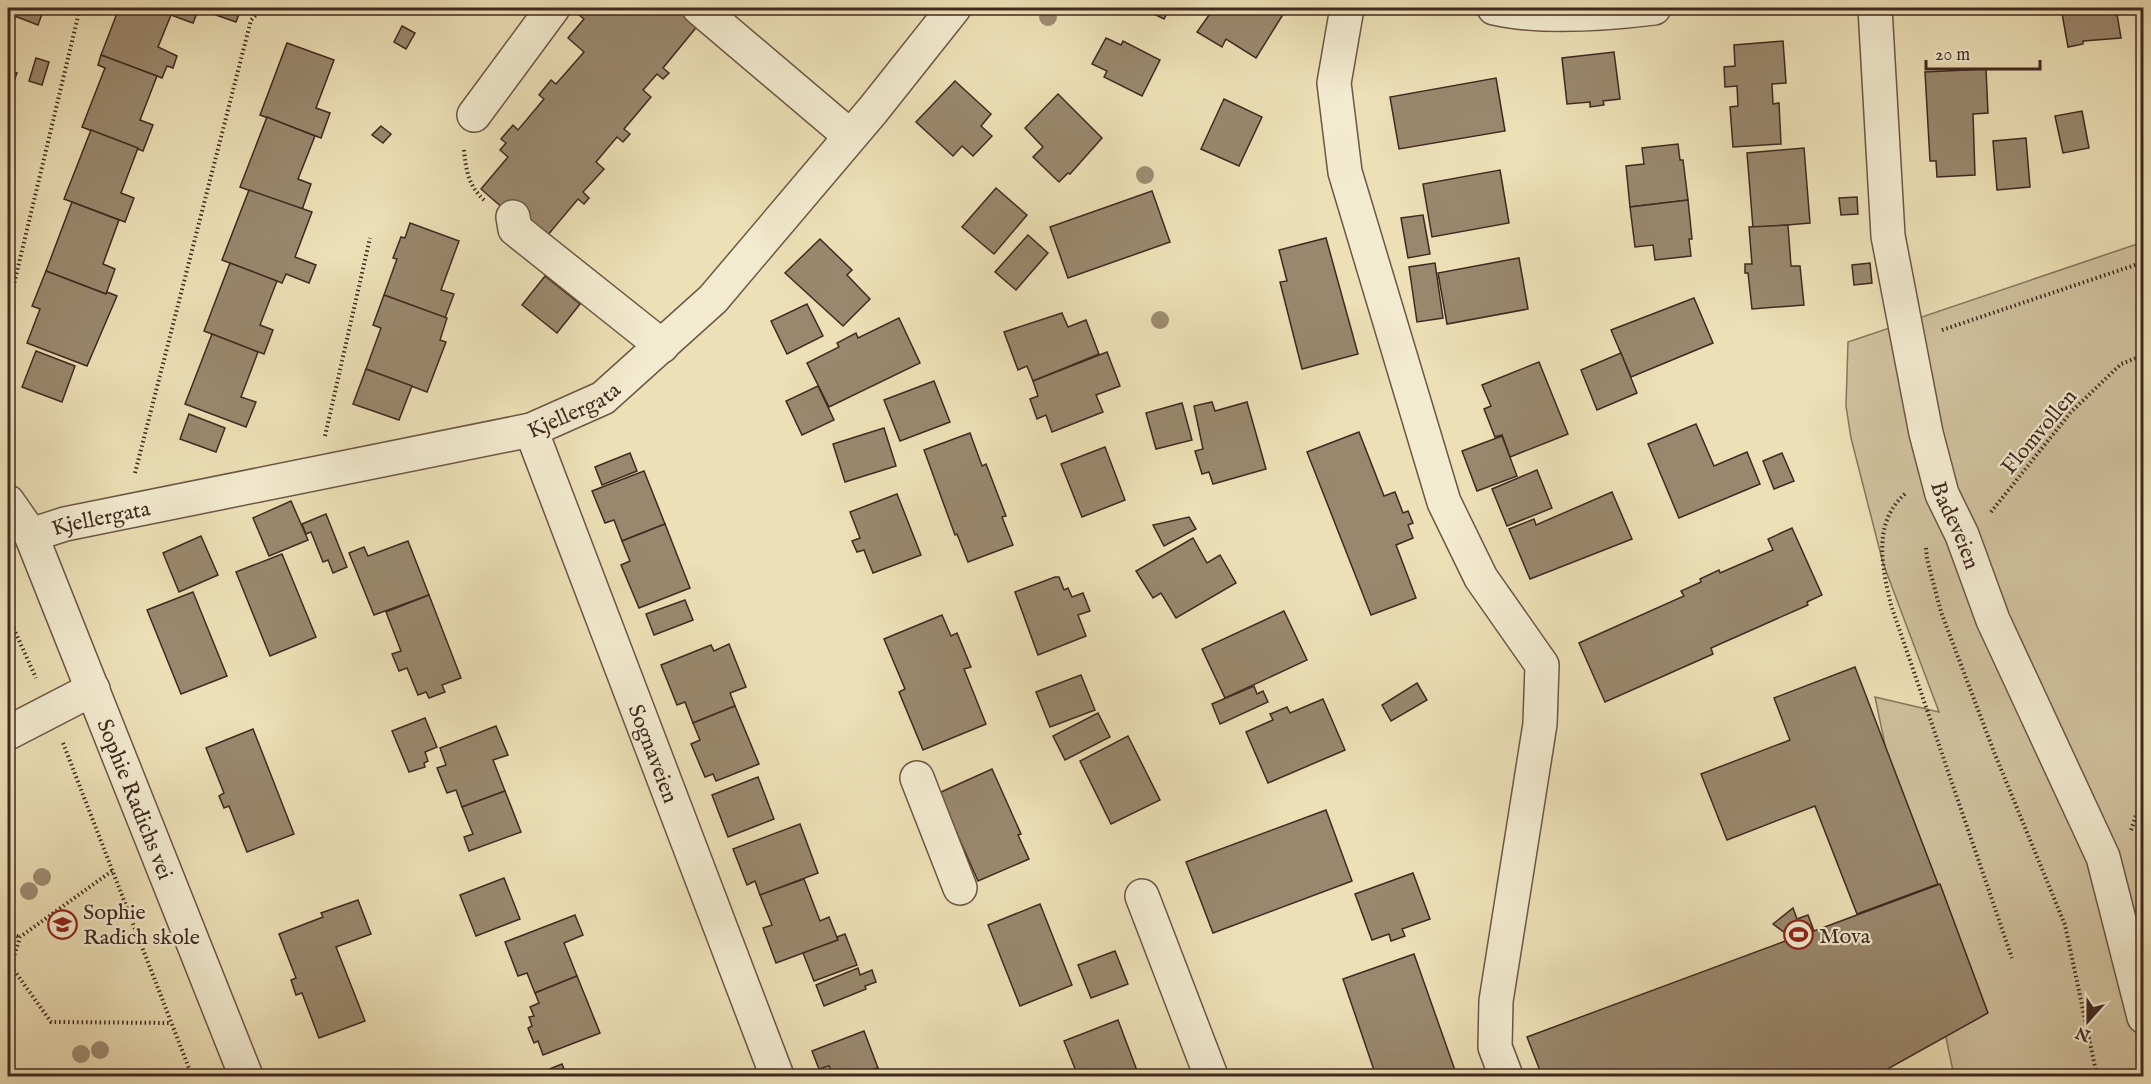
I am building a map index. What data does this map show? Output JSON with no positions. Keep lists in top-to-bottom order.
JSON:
{
  "streets": {
    "street": [
      "Kjellergata",
      "Badeveien",
      "Sognaveien",
      "Sophie Radichs vei"
    ],
    "path": ["Flomvollen"]
  },
  "crossings": [
    ["Kjellergata", "Sognaveien"],
    ["Kjellergata", "Sophie Radichs vei"],
    ["Flomvollen", "Badeveien"]
  ],
  "places": {
    "school or university": ["Sophie Radich skole"],
    "sports": ["Mova"]
  },
  "scale_bar": "20 m",
  "north": "bottom"
}
